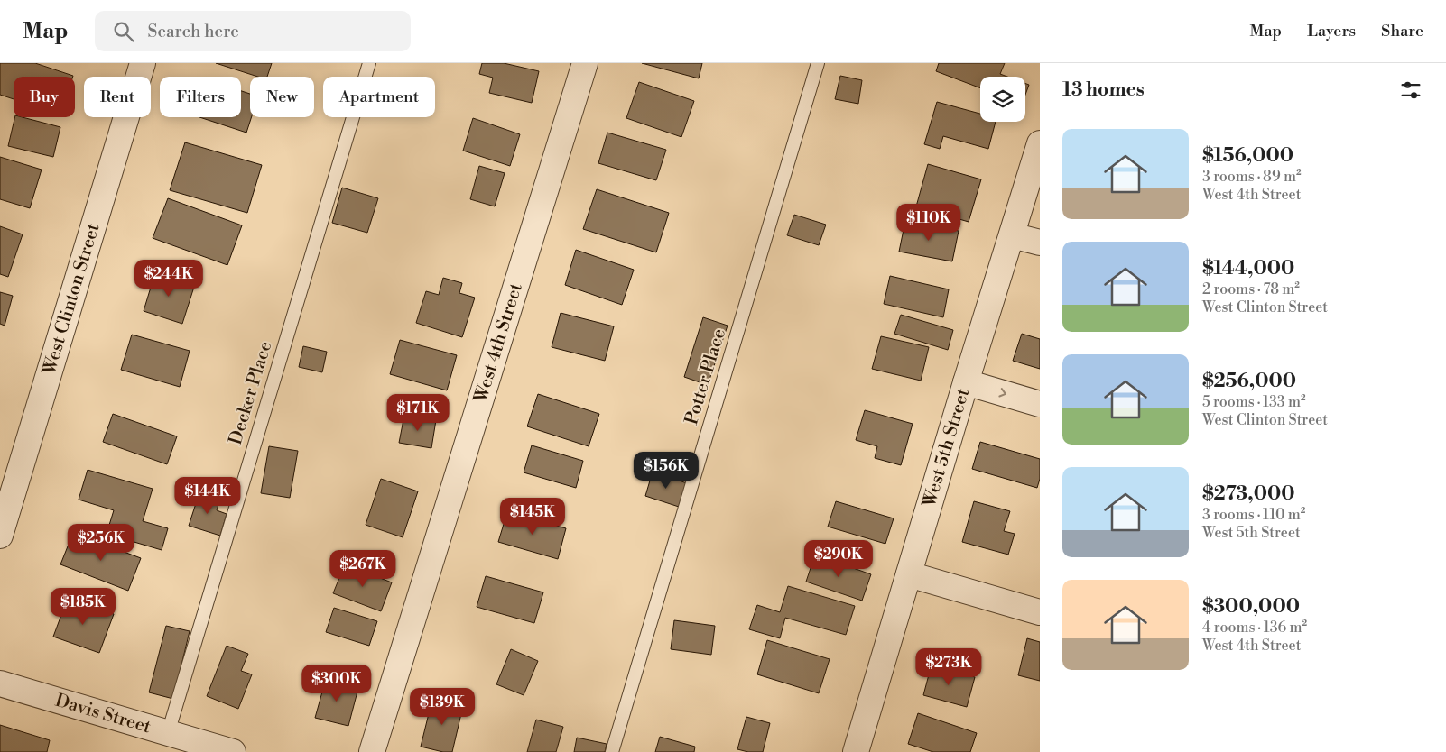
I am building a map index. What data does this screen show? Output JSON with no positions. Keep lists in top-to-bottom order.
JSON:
{
  "streets": {
    "street": [
      "West Clinton Street",
      "West 4th Street",
      "West 5th Street",
      "Davis Street"
    ],
    "lane": ["Potter Place", "Decker Place"]
  },
  "crossings": [
    ["Decker Place", "Davis Street"]
  ],
  "page": {
    "header": "Map",
    "search": "Search here",
    "nav": ["Map", "Layers", "Share"],
    "heading": "13 homes",
    "chip": [
      "Buy",
      "Rent",
      "Filters",
      "New",
      "Apartment"
    ],
    "list": [
      {
        "name": "$156,000",
        "note": "3 rooms · 89 m² · West 4th Street"
      },
      {
        "name": "$144,000",
        "note": "2 rooms · 78 m² · West Clinton Street"
      },
      {
        "name": "$256,000",
        "note": "5 rooms · 133 m² · West Clinton Street"
      },
      {
        "name": "$273,000",
        "note": "3 rooms · 110 m² · West 5th Street"
      },
      {
        "name": "$300,000",
        "note": "4 rooms · 136 m² · West 4th Street"
      }
    ],
    "price": [
      "$110K",
      "$244K",
      "$171K",
      "$156K",
      "$144K",
      "$145K",
      "$256K",
      "$290K",
      "$267K",
      "$185K",
      "$273K",
      "$300K",
      "$139K"
    ]
  }
}
